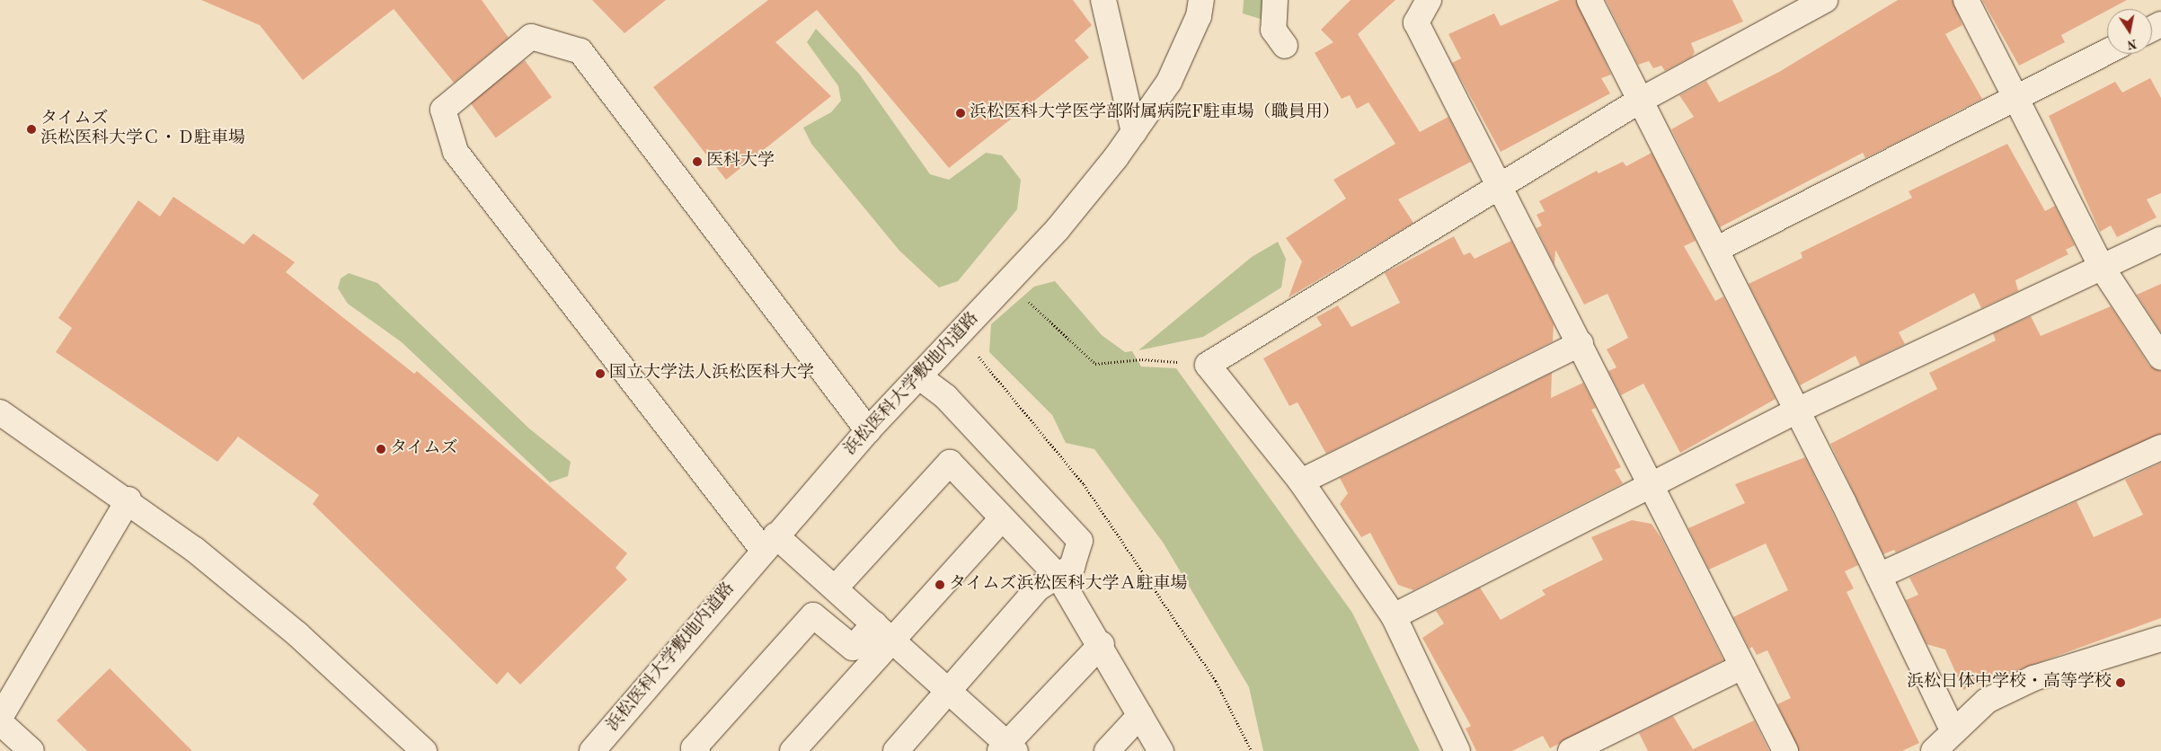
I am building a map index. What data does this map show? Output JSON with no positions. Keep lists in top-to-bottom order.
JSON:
{
  "streets": {
    "street": ["浜松医科大学敷地内道路"]
  },
  "places": [
    "浜松医科大学医学部附属病院F駐車場（職員用）",
    "タイムズ 浜松医科大学Ｃ・Ｄ駐車場",
    "医科大学",
    "国立大学法人浜松医科大学",
    "タイムズ",
    "タイムズ浜松医科大学Ａ駐車場",
    "浜松日体中学校・高等学校"
  ],
  "north": "bottom"
}
